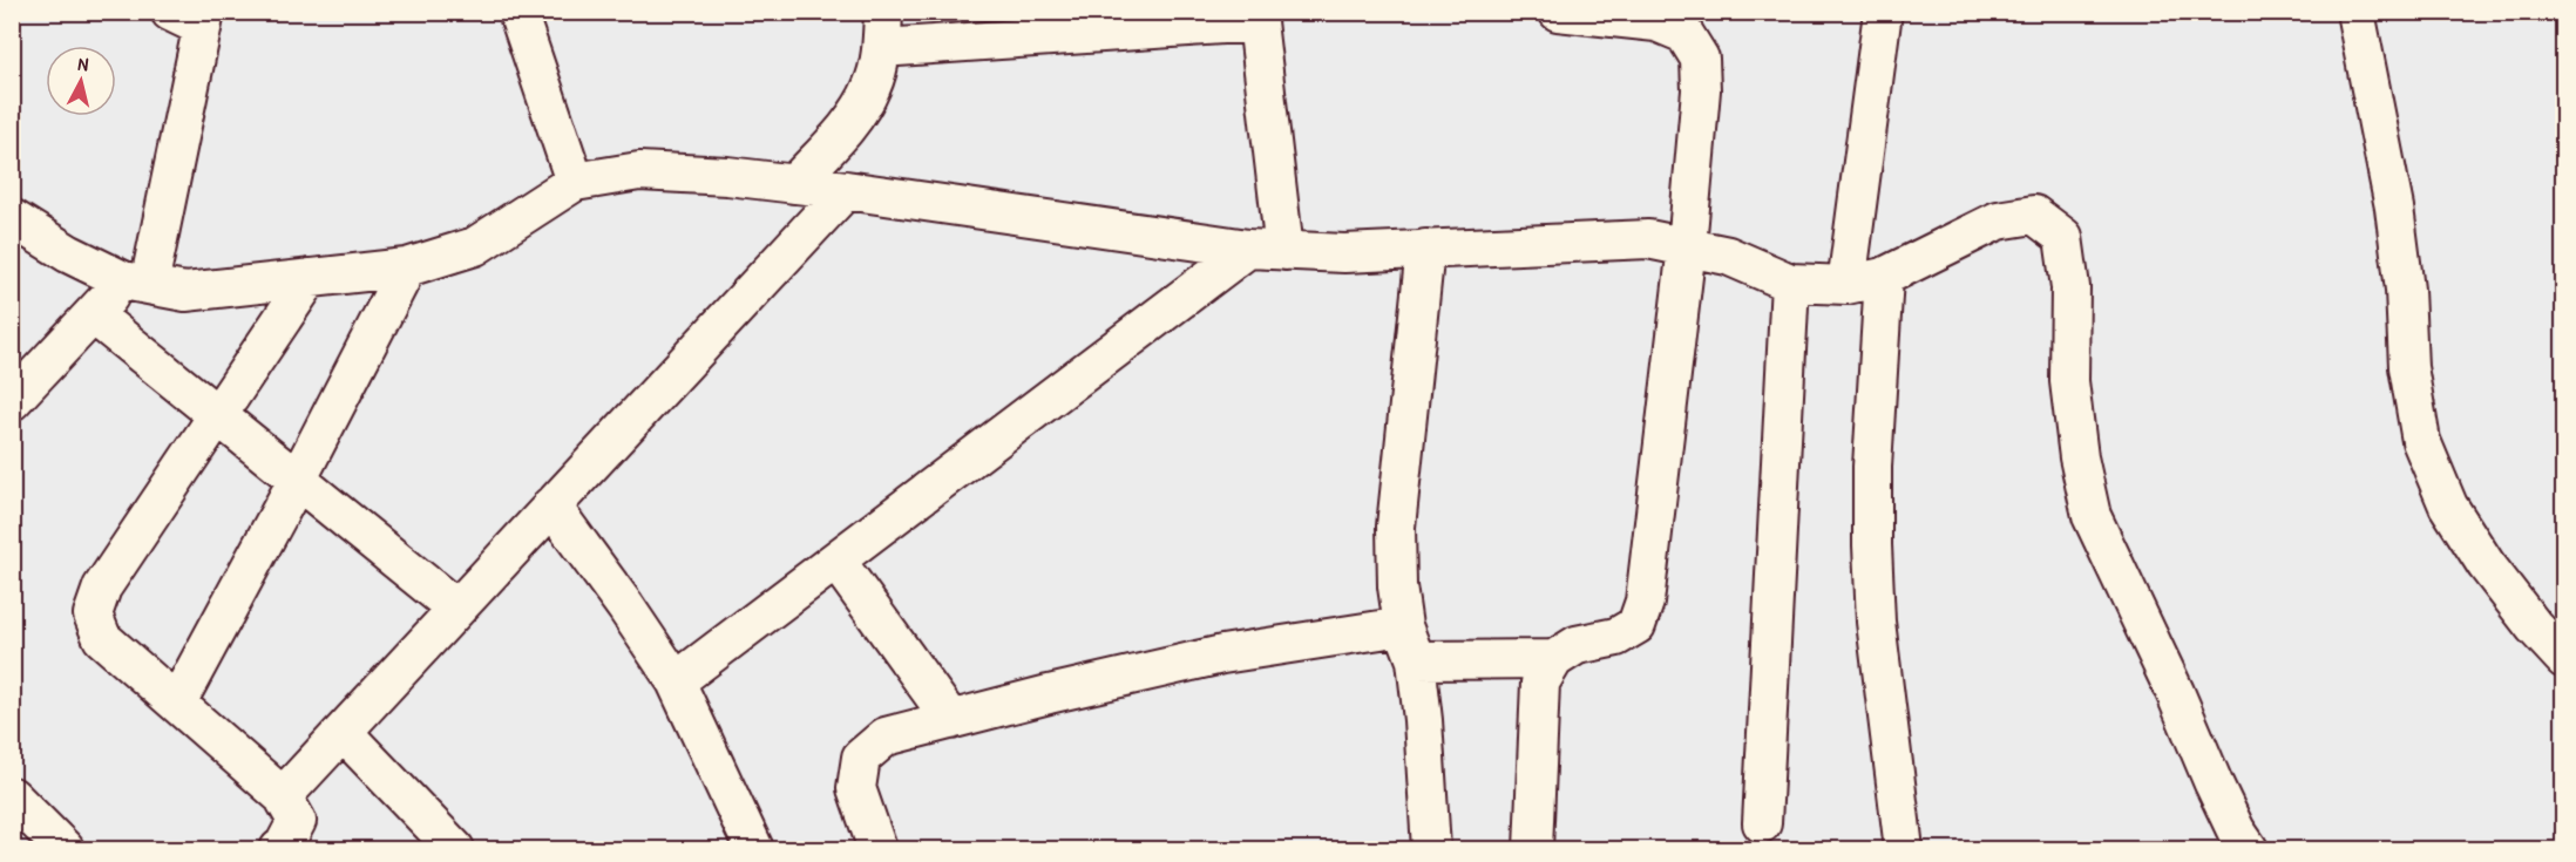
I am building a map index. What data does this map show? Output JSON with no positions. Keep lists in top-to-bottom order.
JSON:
{
  "north": "top"
}
